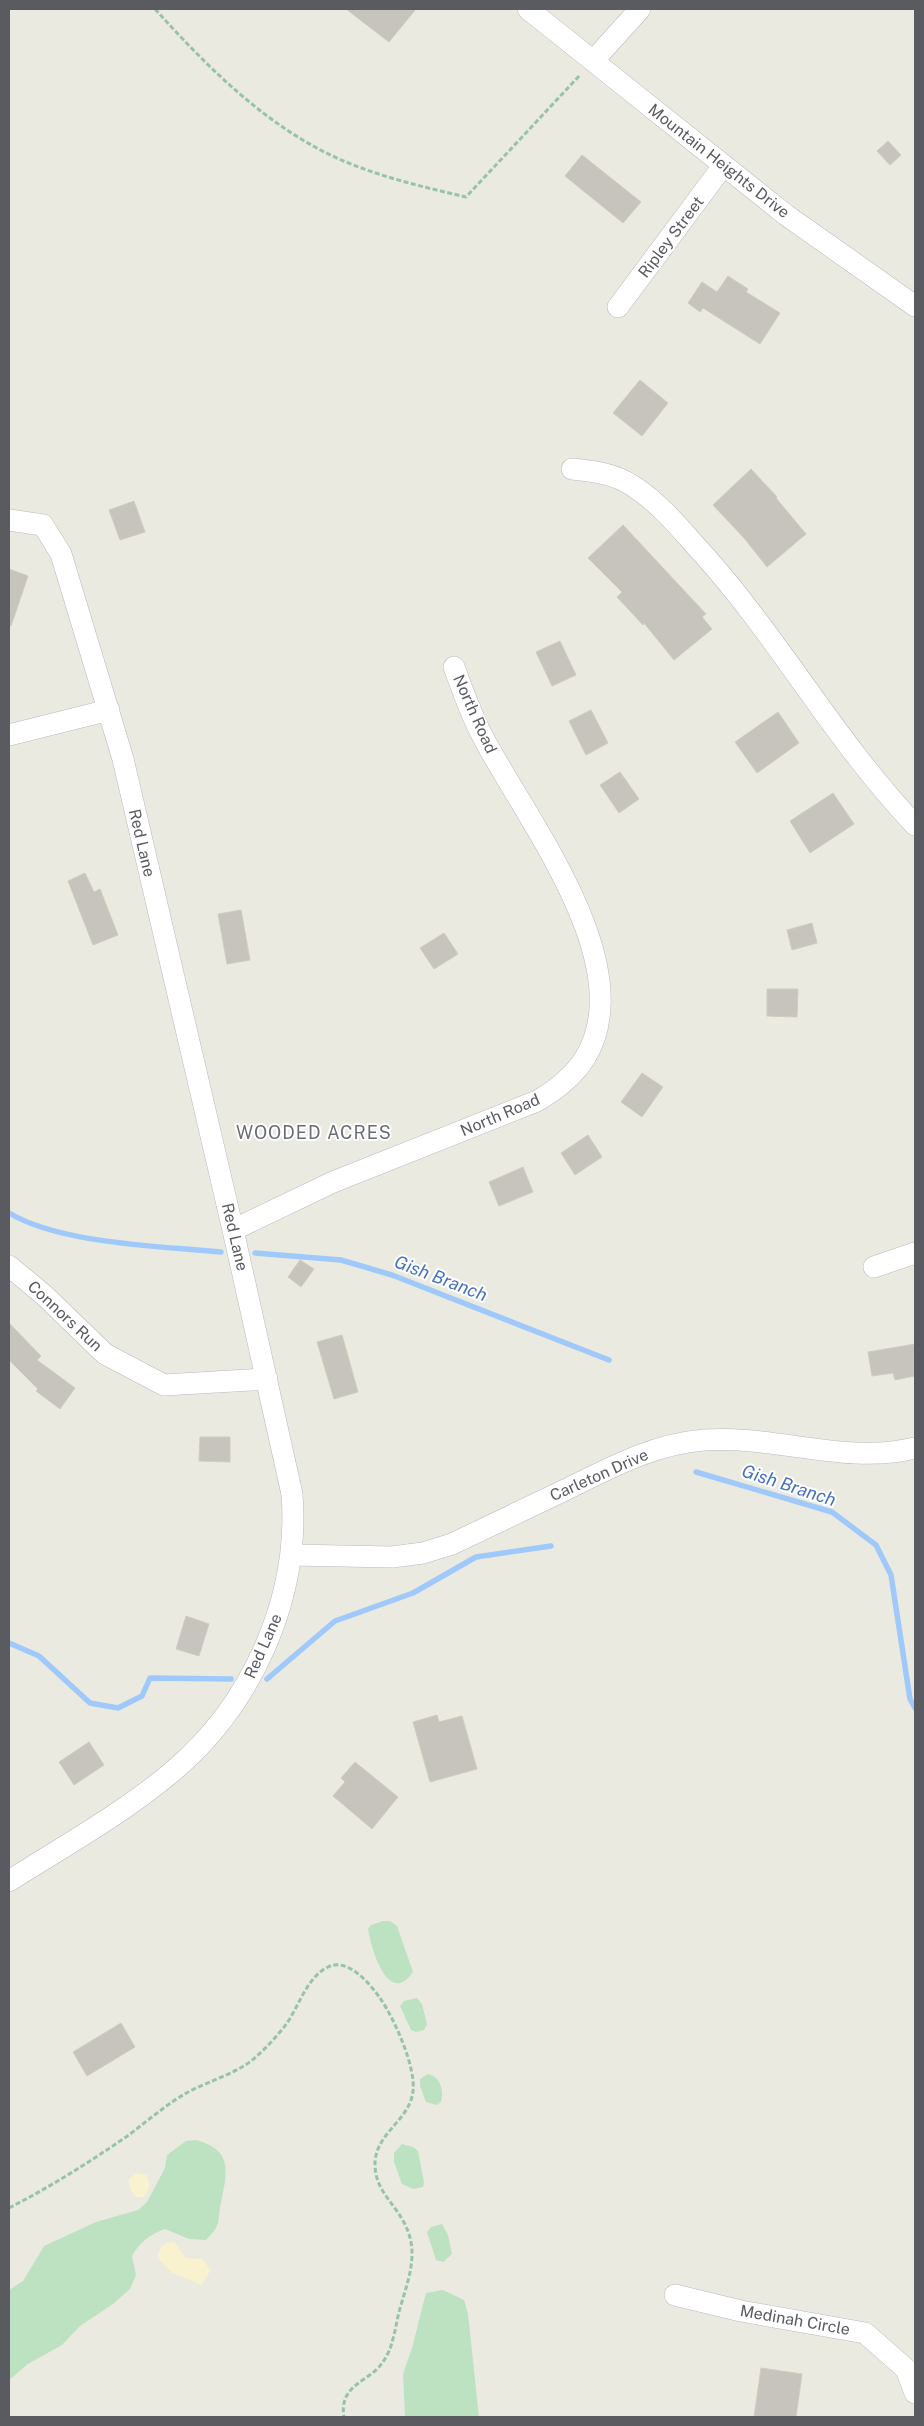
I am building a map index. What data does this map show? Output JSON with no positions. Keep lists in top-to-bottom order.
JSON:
{
  "streets": {
    "street": [
      "Mountain Heights Drive",
      "Ripley Street",
      "North Road",
      "Red Lane",
      "Connors Run",
      "Carleton Drive",
      "Medinah Circle"
    ]
  },
  "crossings": [
    ["Mountain Heights Drive", "Ripley Street"],
    ["North Road", "Red Lane"],
    ["Red Lane", "Connors Run"],
    ["Red Lane", "Carleton Drive"]
  ],
  "districts": ["WOODED ACRES"],
  "water": ["Gish Branch"]
}
